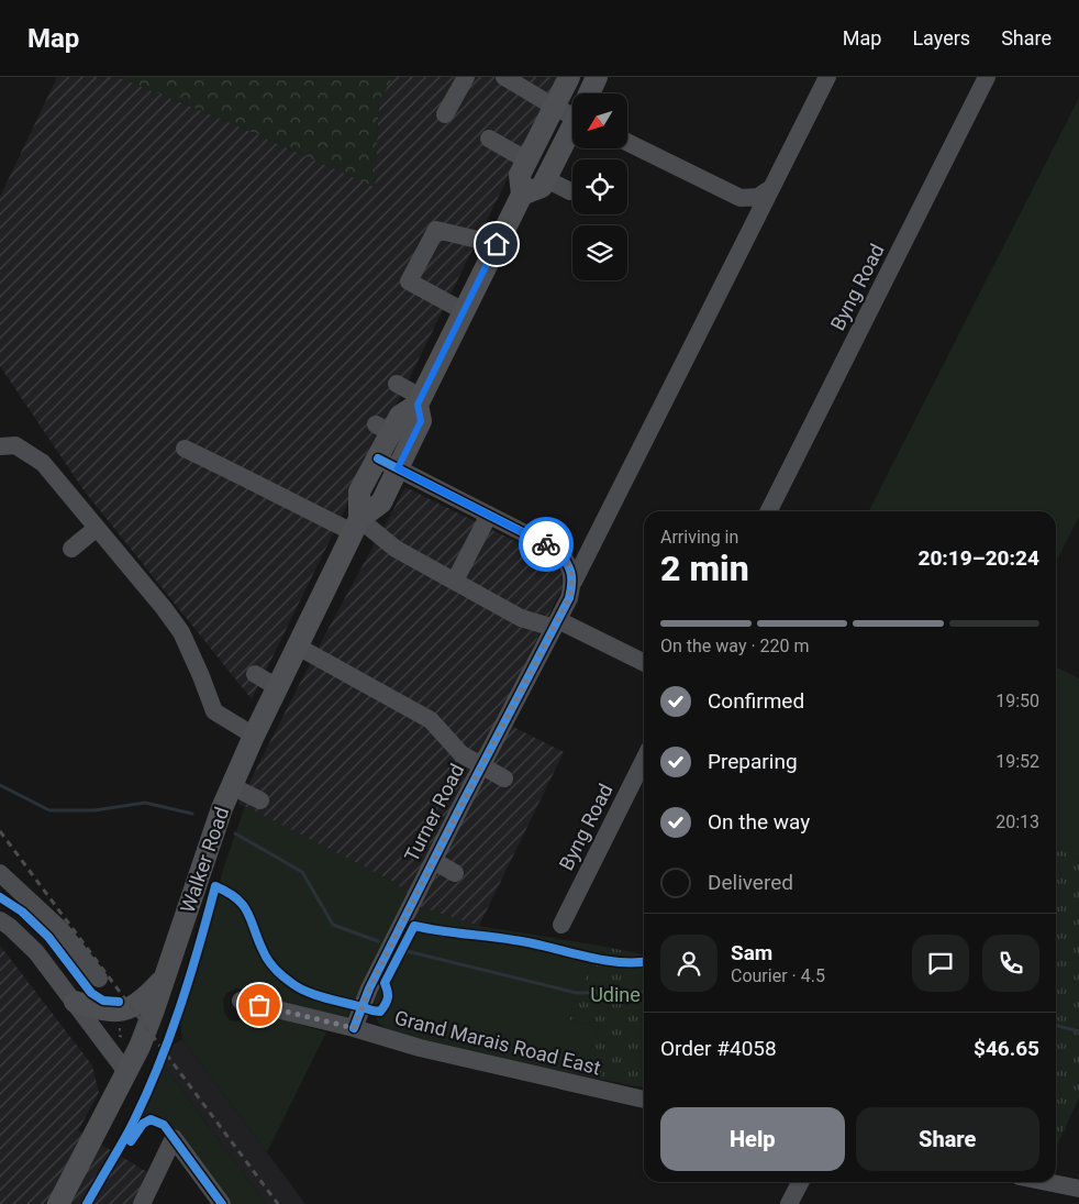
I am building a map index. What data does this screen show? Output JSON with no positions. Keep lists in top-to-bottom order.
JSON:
{
  "streets": {
    "main road": ["Walker Road"],
    "street": ["Byng Road", "Turner Road", "Grand Marais Road East"]
  },
  "crossings": [
    ["Turner Road", "Grand Marais Road East"]
  ],
  "parks": ["Udine"],
  "north": "bottom left",
  "page": {
    "header": "Map",
    "nav": ["Map", "Layers", "Share"],
    "heading": ["2 min", "Arriving in", "20:19–20:24"],
    "panel": [
      "Sam",
      "Courier · 4.5",
      "Order #4058",
      "$46.65"
    ],
    "bar": "On the way · 220 m",
    "list": [
      ["Confirmed", "19:50"],
      ["Preparing", "19:52"],
      ["On the way", "20:13"],
      "Delivered"
    ],
    "buttons": ["Help", "Share"]
  }
}
